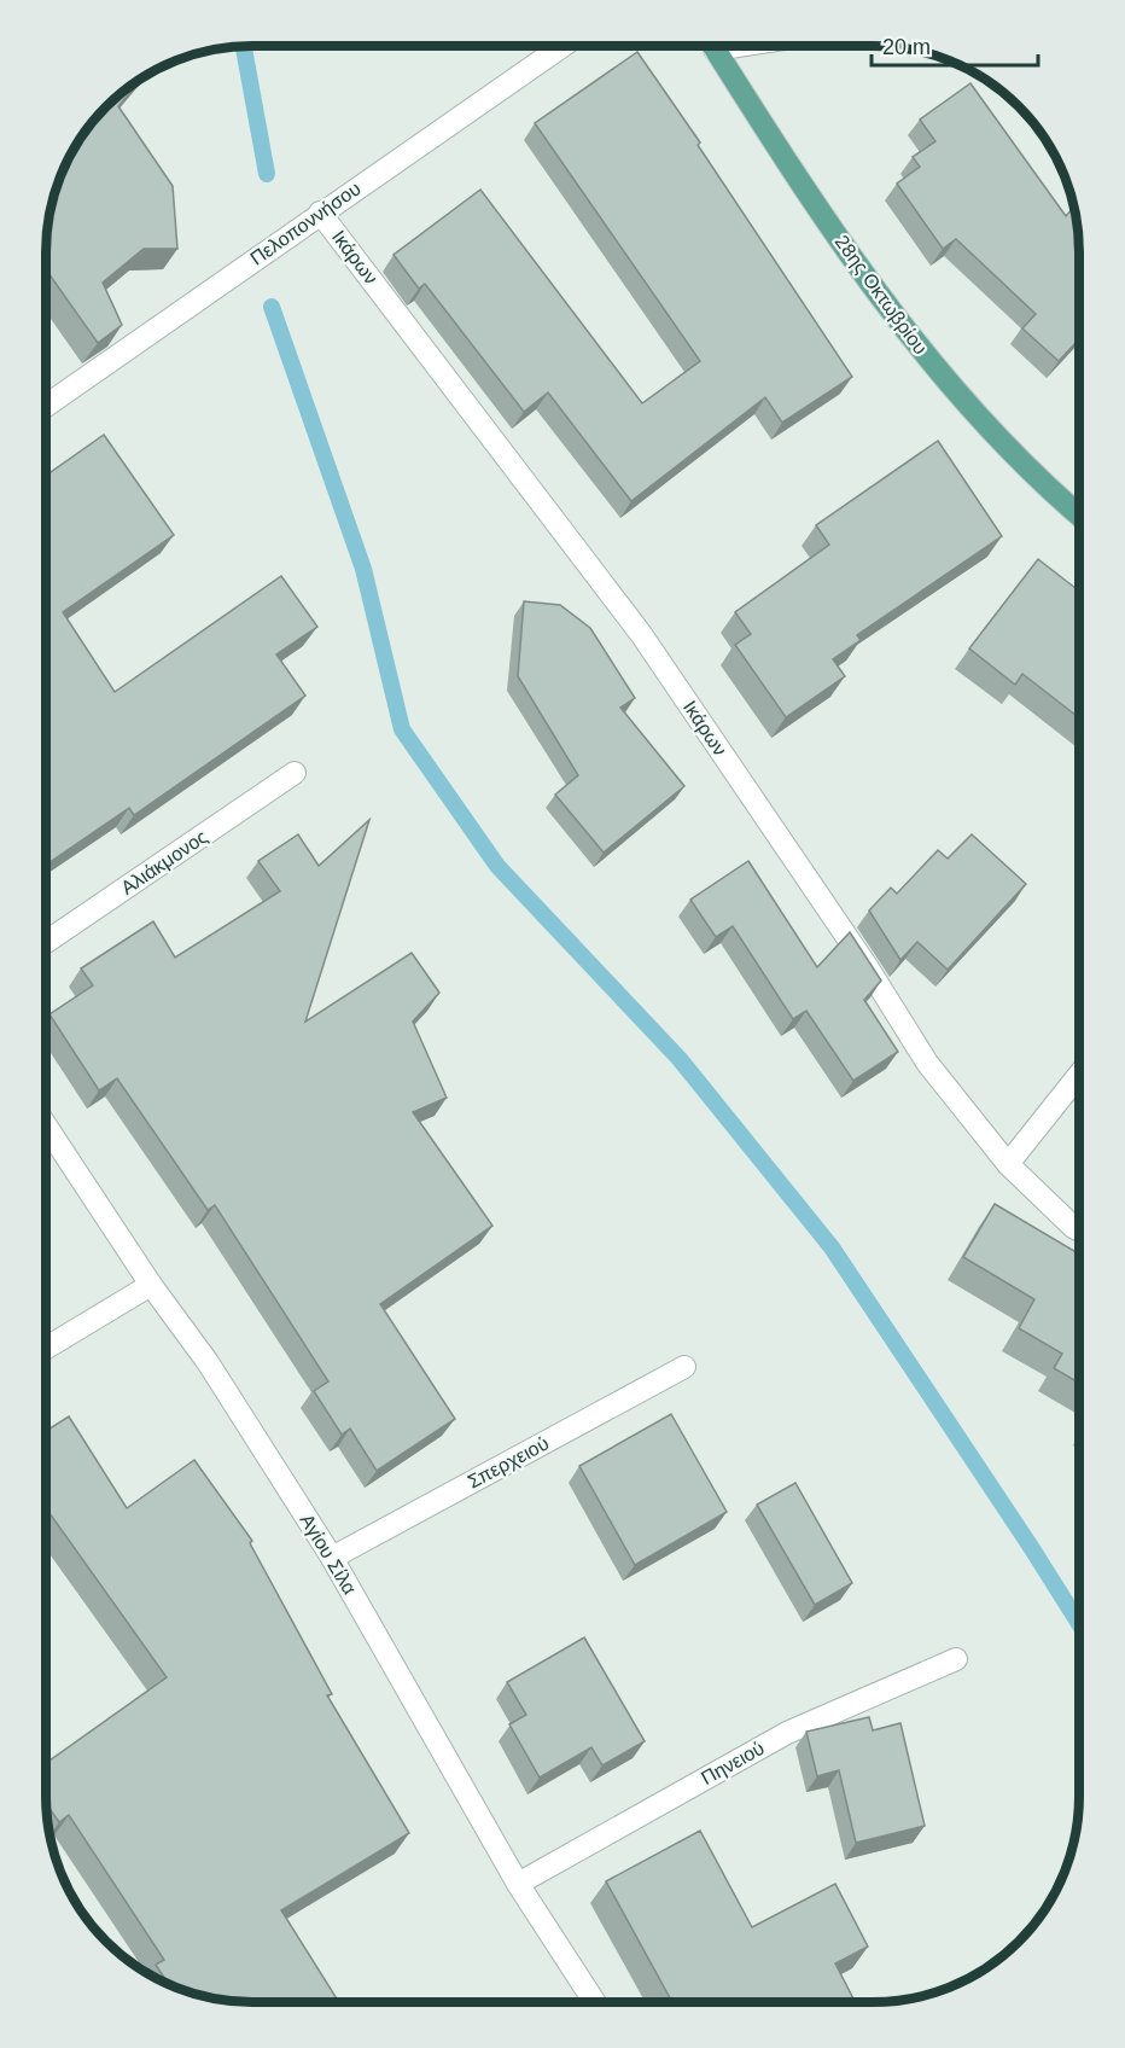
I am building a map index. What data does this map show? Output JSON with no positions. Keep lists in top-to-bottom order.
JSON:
{
  "streets": {
    "main road": ["28ης Οκτωβρίου"],
    "street": [
      "Πελοποννήσου",
      "Ικάρων",
      "Αλιάκμονος",
      "Σπερχειού",
      "Αγίου Σίλα",
      "Πηνειού"
    ]
  },
  "crossings": [
    ["Πελοποννήσου", "Ικάρων"],
    ["Σπερχειού", "Αγίου Σίλα"],
    ["Αγίου Σίλα", "Πηνειού"]
  ],
  "scale_bar": "20 m"
}
